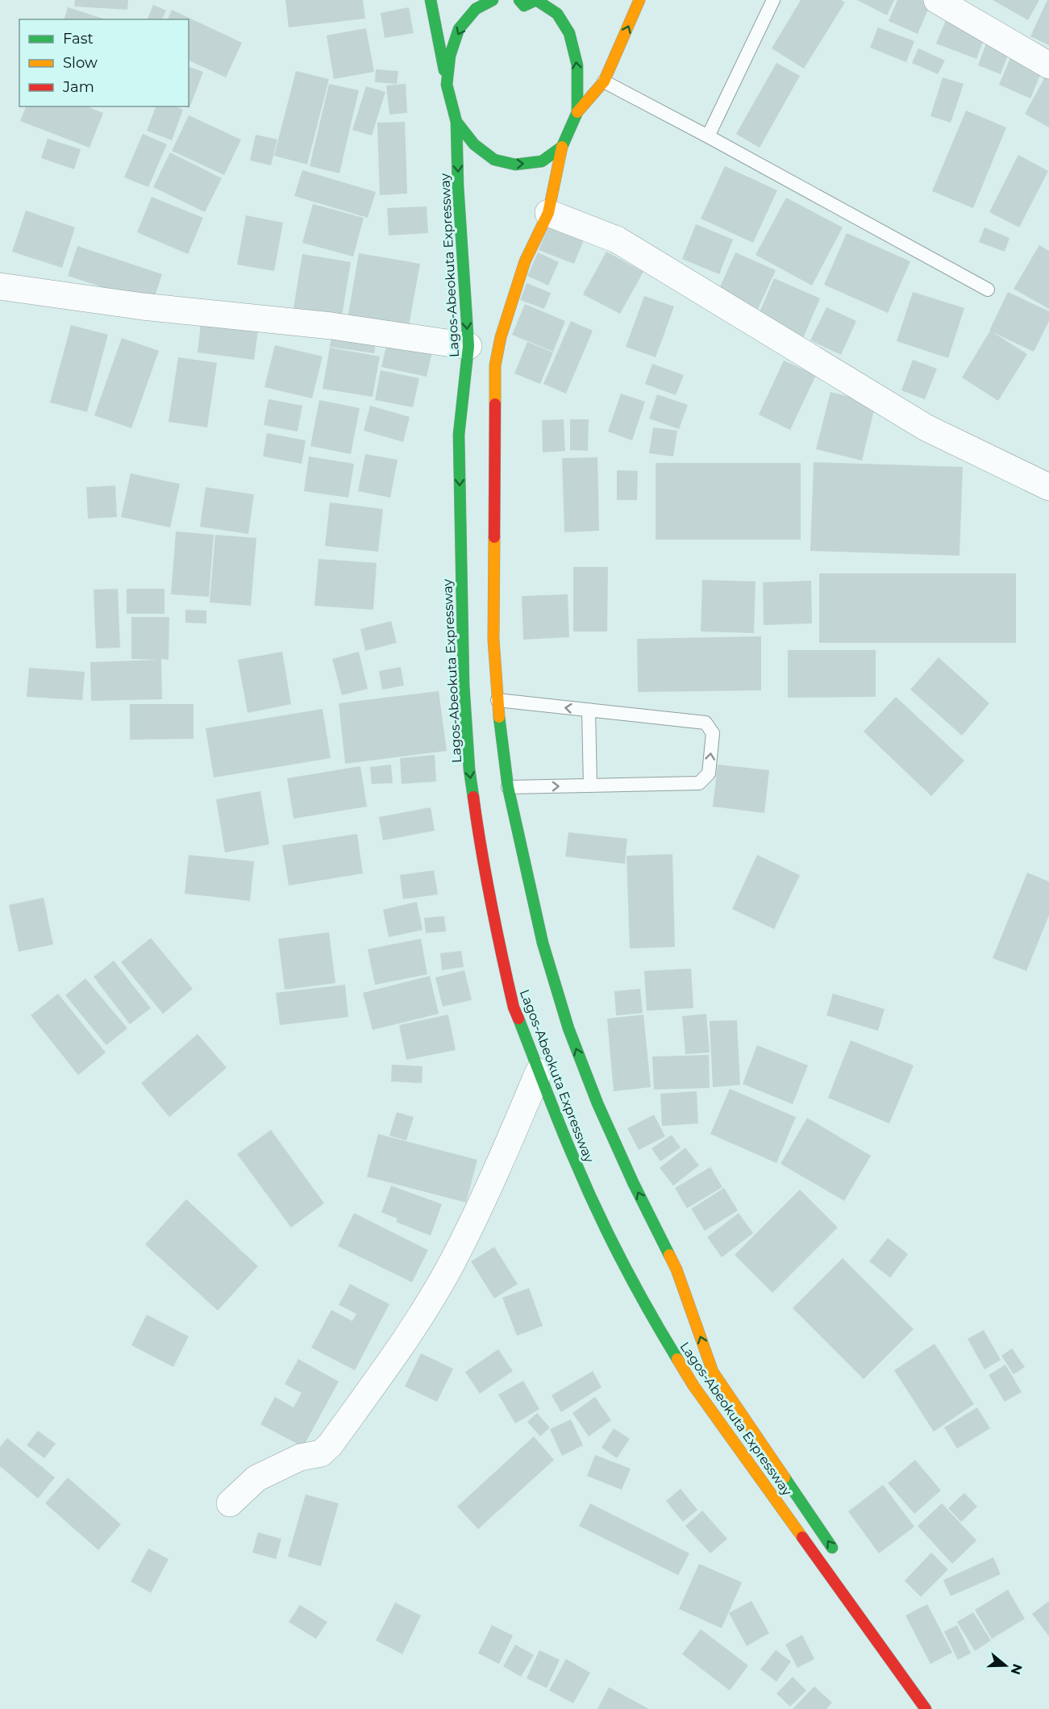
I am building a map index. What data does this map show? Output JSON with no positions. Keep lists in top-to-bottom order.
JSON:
{
  "streets": {
    "main road": ["Lagos-Abeokuta Expressway"]
  },
  "legend": ["Fast", "Slow", "Jam"],
  "north": "right"
}
